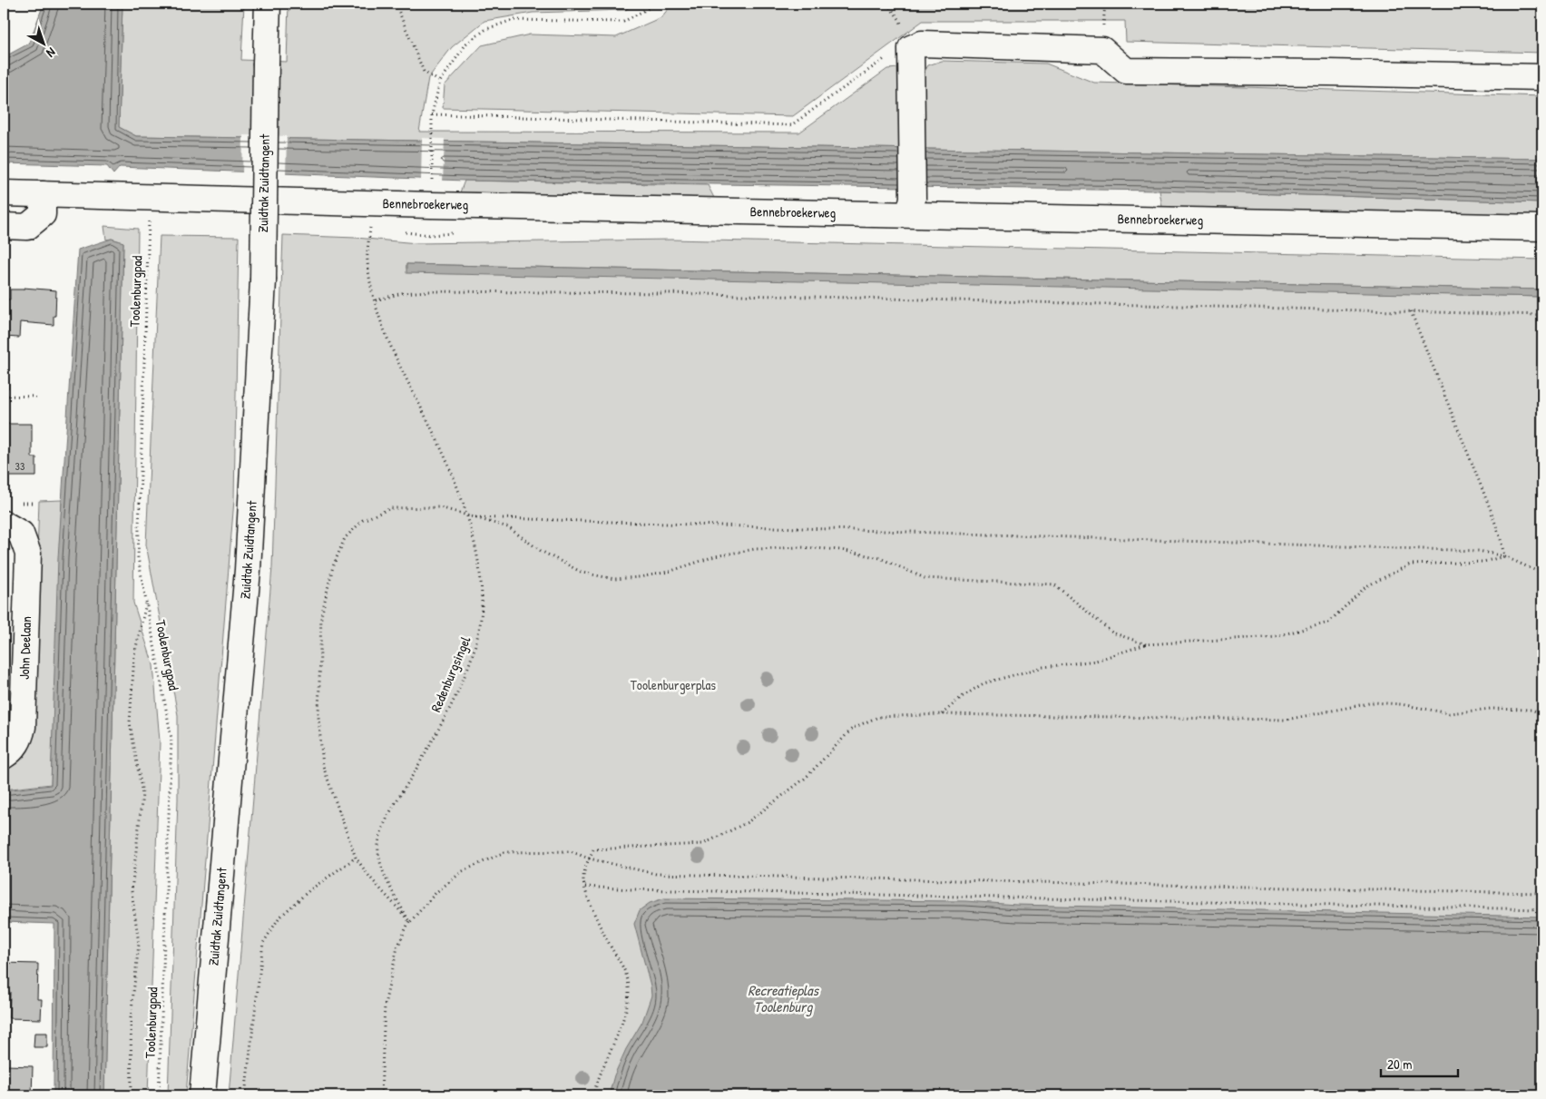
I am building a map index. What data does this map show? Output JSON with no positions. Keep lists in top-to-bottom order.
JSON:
{
  "streets": {
    "street": ["Zuidtak Zuidtangent", "Bennebroekerweg", "John Deelaan"],
    "path": ["Toolenburgpad", "Redenburgsingel"]
  },
  "water": ["Recreatieplas Toolenburg"],
  "parks": ["Toolenburgerplas"],
  "house_numbers": ["33"],
  "scale_bar": "20 m",
  "north": "bottom right"
}
